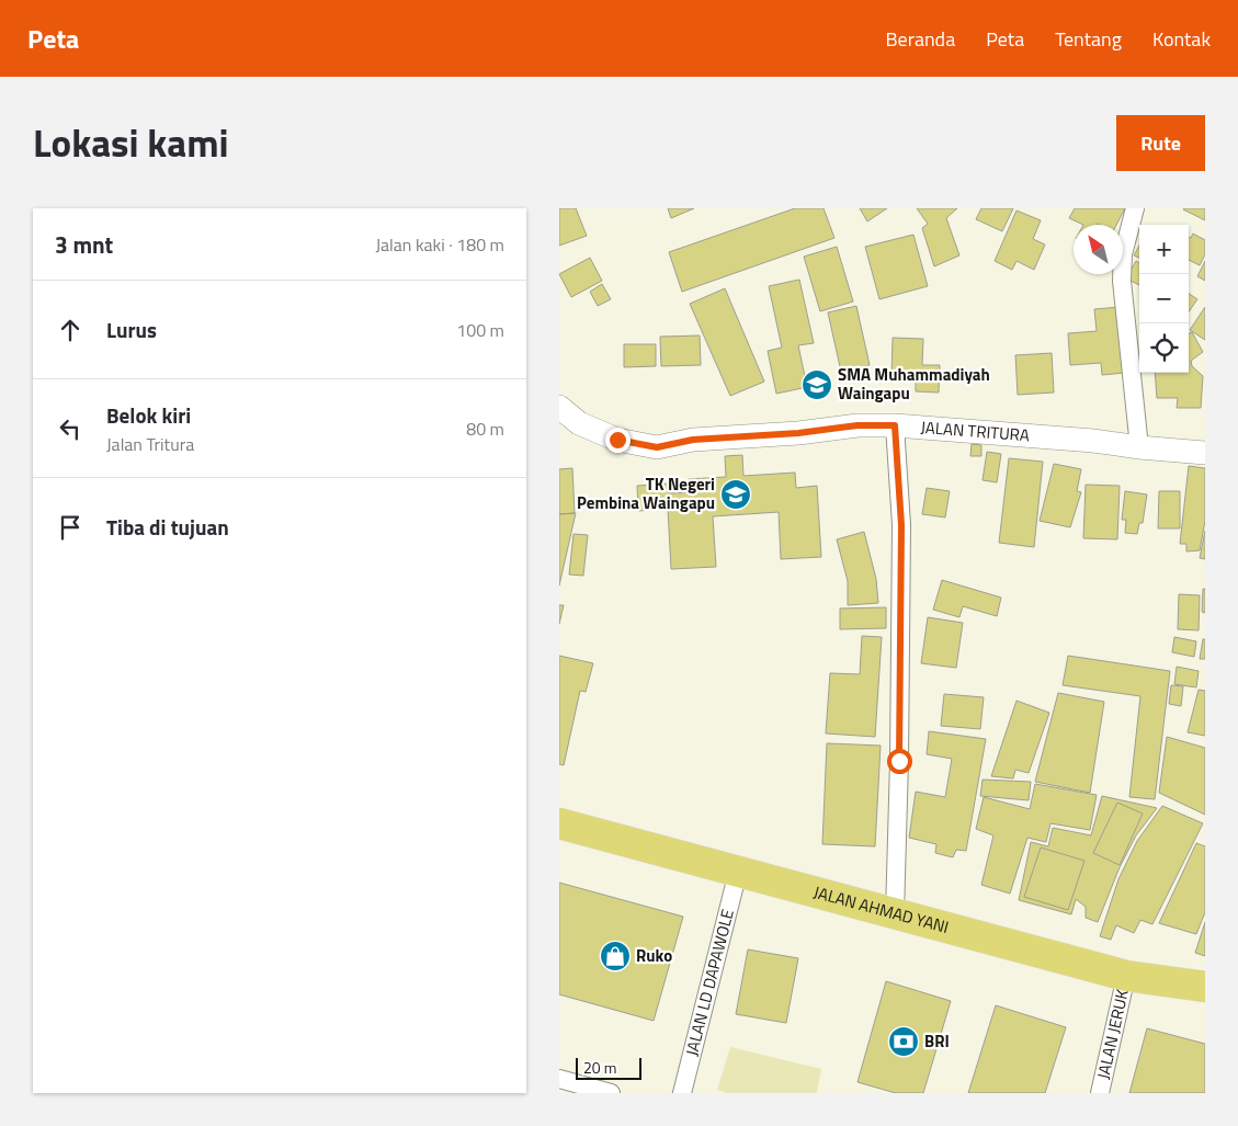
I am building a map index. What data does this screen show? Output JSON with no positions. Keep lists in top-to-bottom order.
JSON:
{
  "streets": {
    "highway": ["JALAN AHMAD YANI"],
    "street": ["JALAN TRITURA", "JALAN LD DAPAWOLE", "JALAN JERUK"]
  },
  "crossings": [
    ["JALAN AHMAD YANI", "JALAN LD DAPAWOLE"],
    ["JALAN AHMAD YANI", "JALAN JERUK"]
  ],
  "places": {
    "school or university": ["SMA Muhammadiyah Waingapu", "TK Negeri Pembina Waingapu"],
    "shop": ["Ruko"],
    "bank": ["BRI"]
  },
  "scale_bar": "20 m",
  "north": "top left",
  "page": {
    "header": "Peta",
    "nav": [
      "Beranda",
      "Peta",
      "Tentang",
      "Kontak"
    ],
    "title": "Lokasi kami",
    "buttons": "Rute",
    "heading": ["3 mnt", "Jalan kaki · 180 m"],
    "map_buttons": ["+", "−"],
    "list": [
      ["Lurus", "100 m"],
      ["Belok kiri", "Jalan Tritura", "80 m"],
      "Tiba di tujuan"
    ],
    "scale": "20 m"
  }
}
